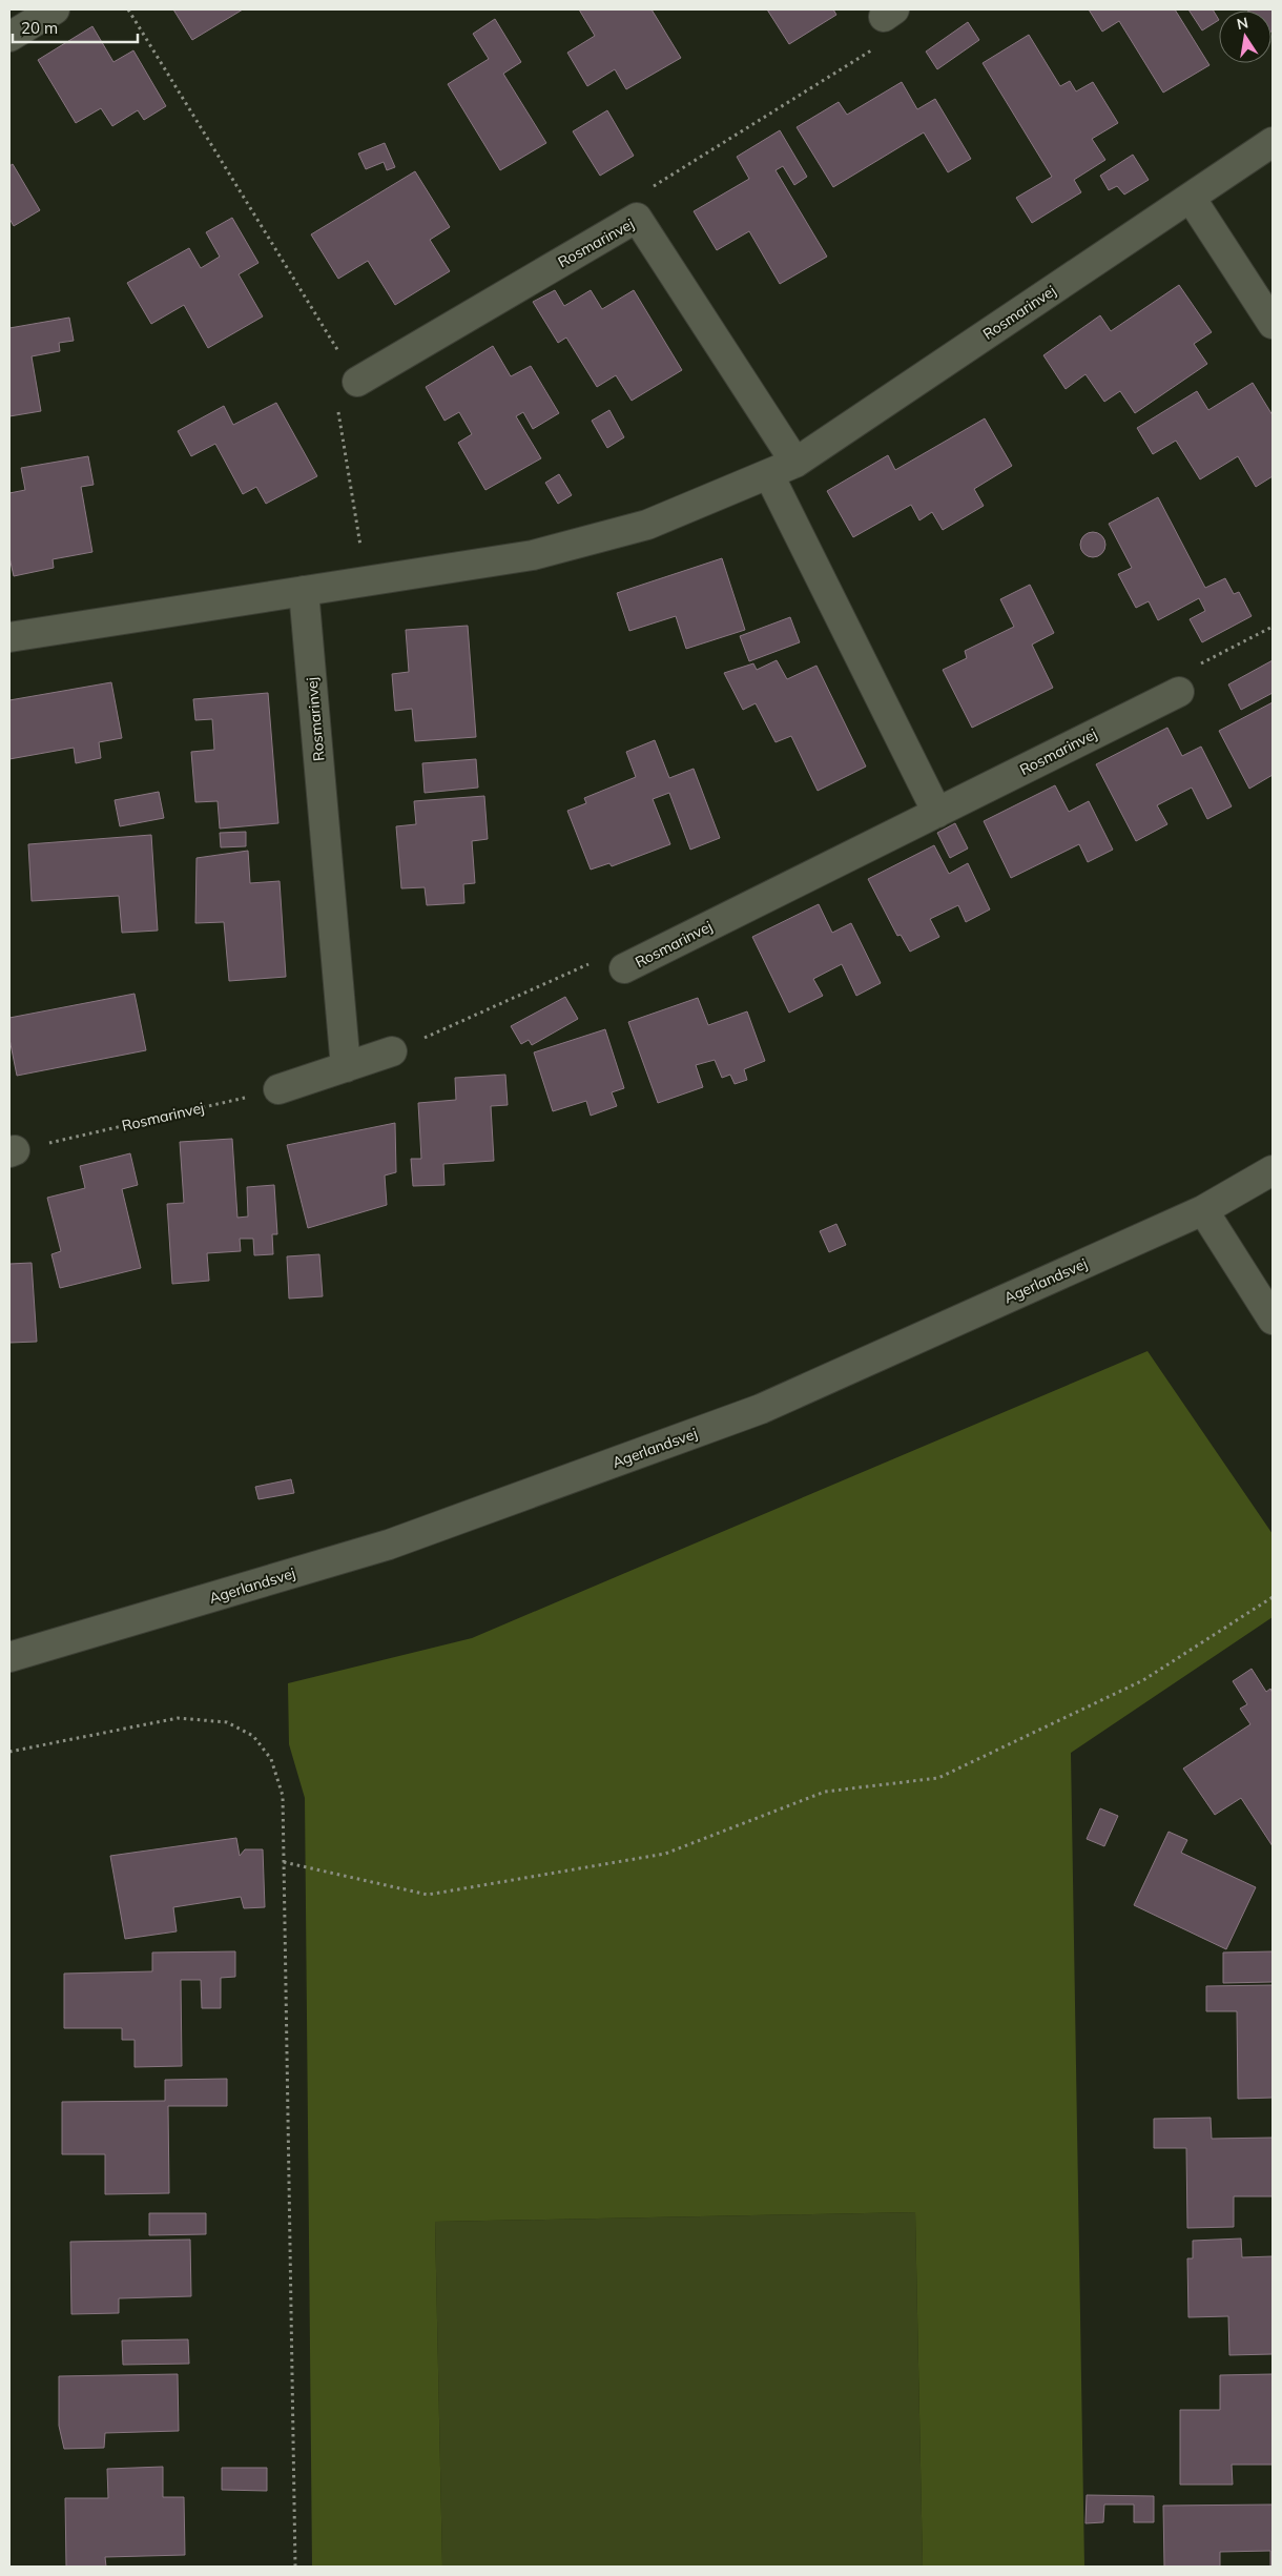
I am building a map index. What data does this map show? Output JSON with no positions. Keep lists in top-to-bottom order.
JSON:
{
  "streets": {
    "street": ["Rosmarinvej", "Agerlandsvej"]
  },
  "scale_bar": "20 m",
  "north": "top"
}
